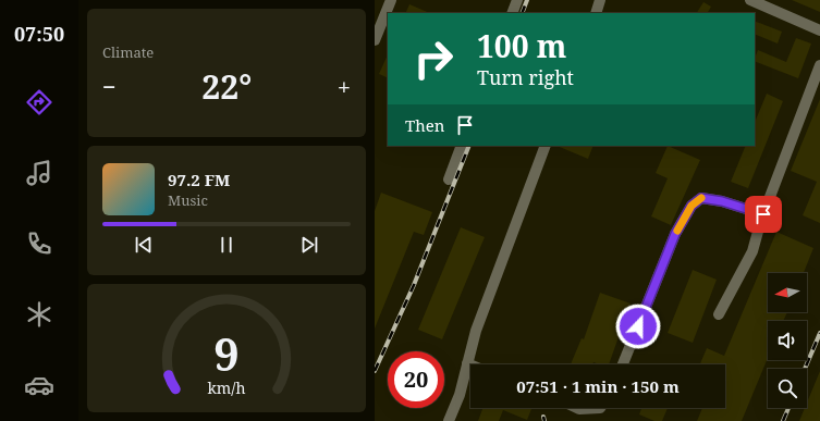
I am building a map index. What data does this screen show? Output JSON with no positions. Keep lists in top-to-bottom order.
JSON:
{
  "north": "left",
  "page": {
    "tabs": "07:50",
    "tile": "Climate",
    "turn": ["100 m", "Turn right"],
    "heat": ["−", "22°", "+"],
    "then": "Then",
    "song": ["97.2 FM", "Music"],
    "limit": "20",
    "trip": "07:51 · 1 min · 150 m",
    "gauge": ["9", "km/h"]
  }
}
